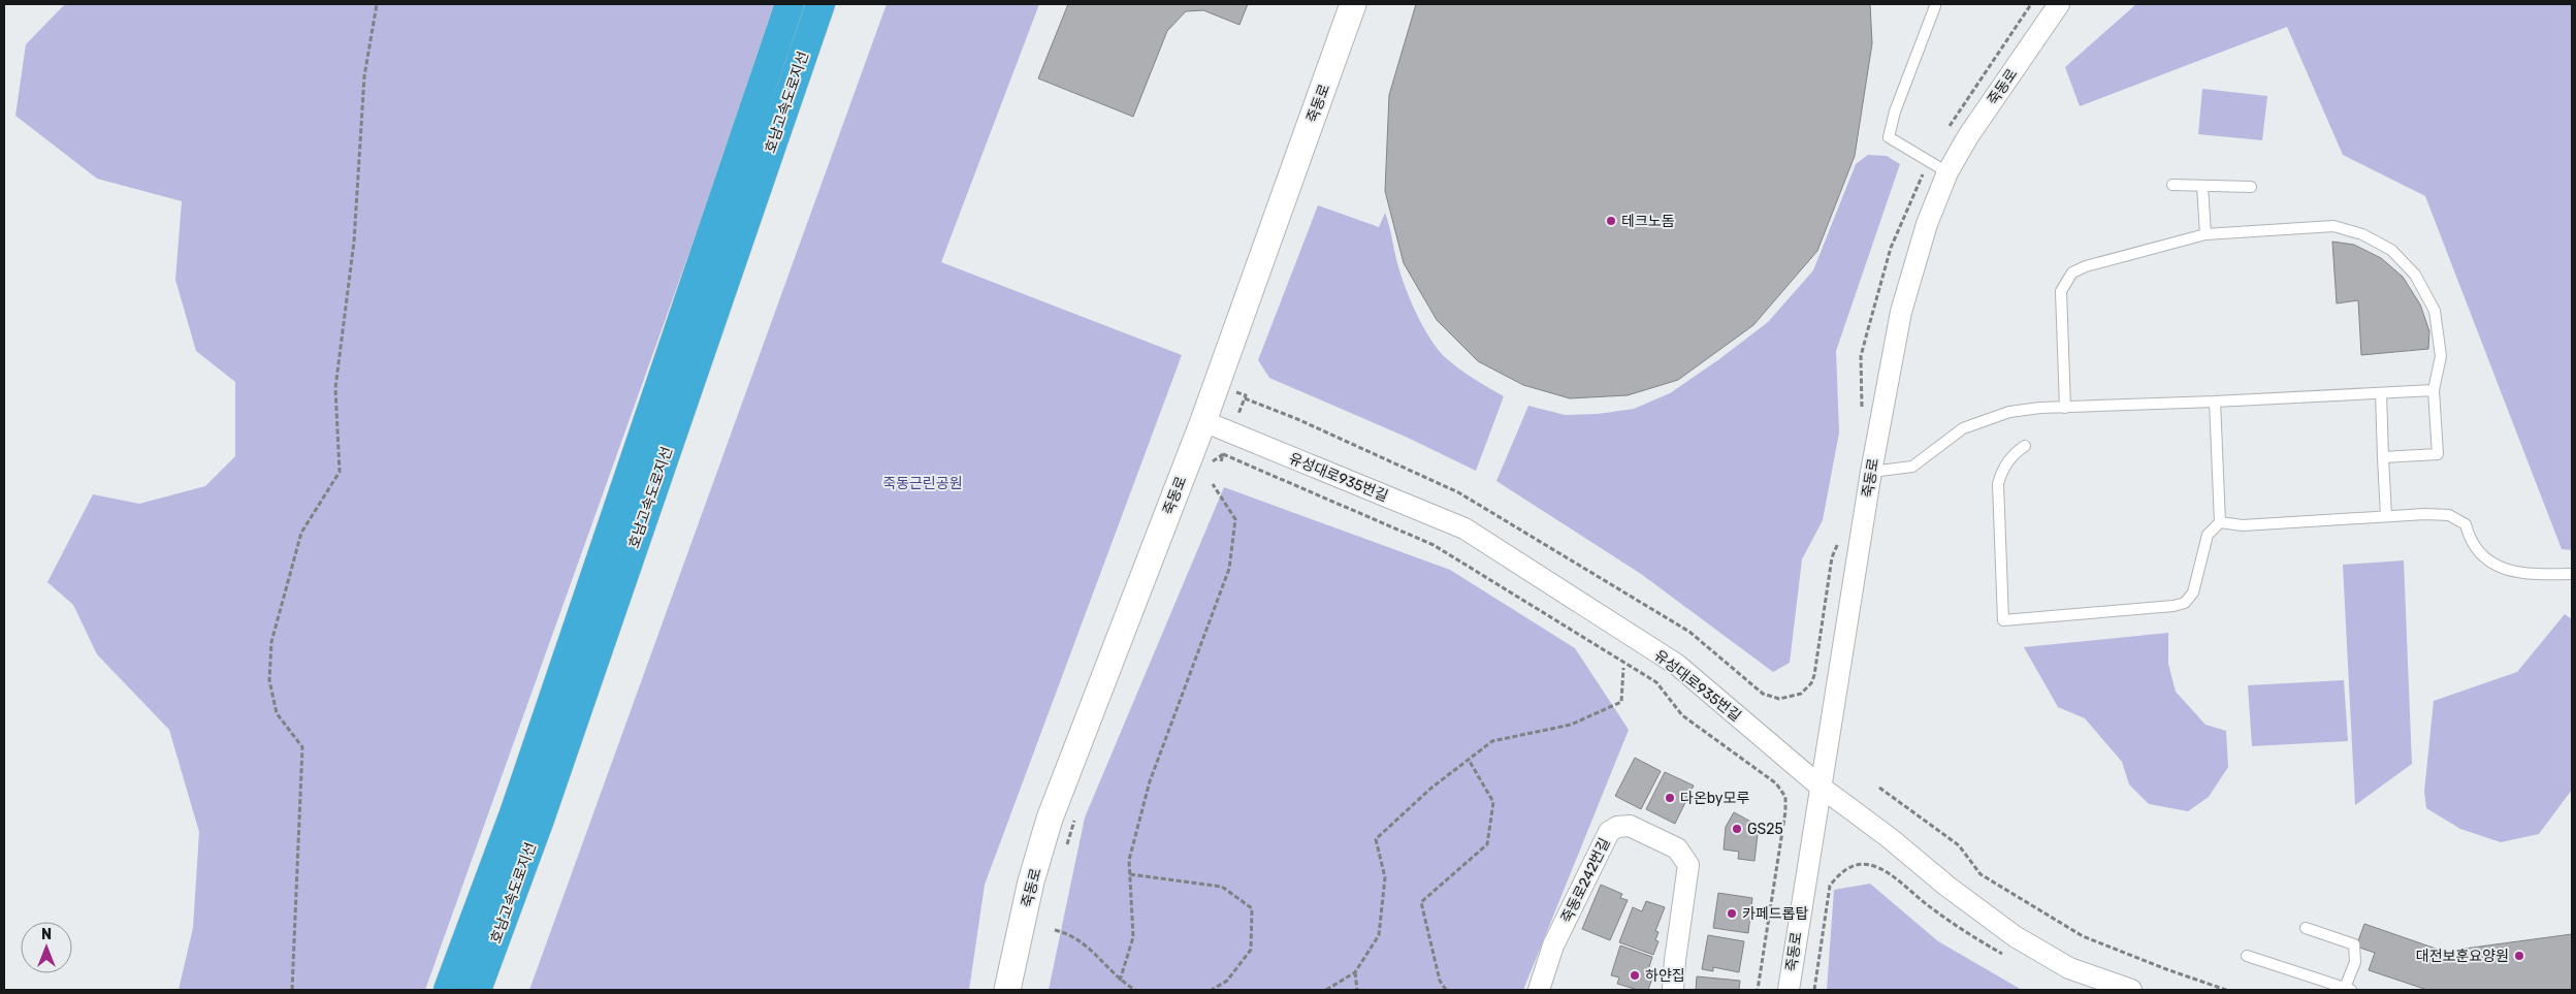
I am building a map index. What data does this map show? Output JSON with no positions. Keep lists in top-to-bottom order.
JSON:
{
  "streets": {
    "highway": ["호남고속도로지선"],
    "street": ["죽동로", "유성대로935번길", "죽동로242번길"]
  },
  "crossings": [
    ["죽동로", "유성대로935번길"]
  ],
  "parks": ["죽동근린공원"],
  "places": [
    "테크노돔",
    "다온by모루",
    "GS25",
    "카페드롭탑",
    "대전보훈요양원",
    "하얀집"
  ],
  "north": "top"
}
